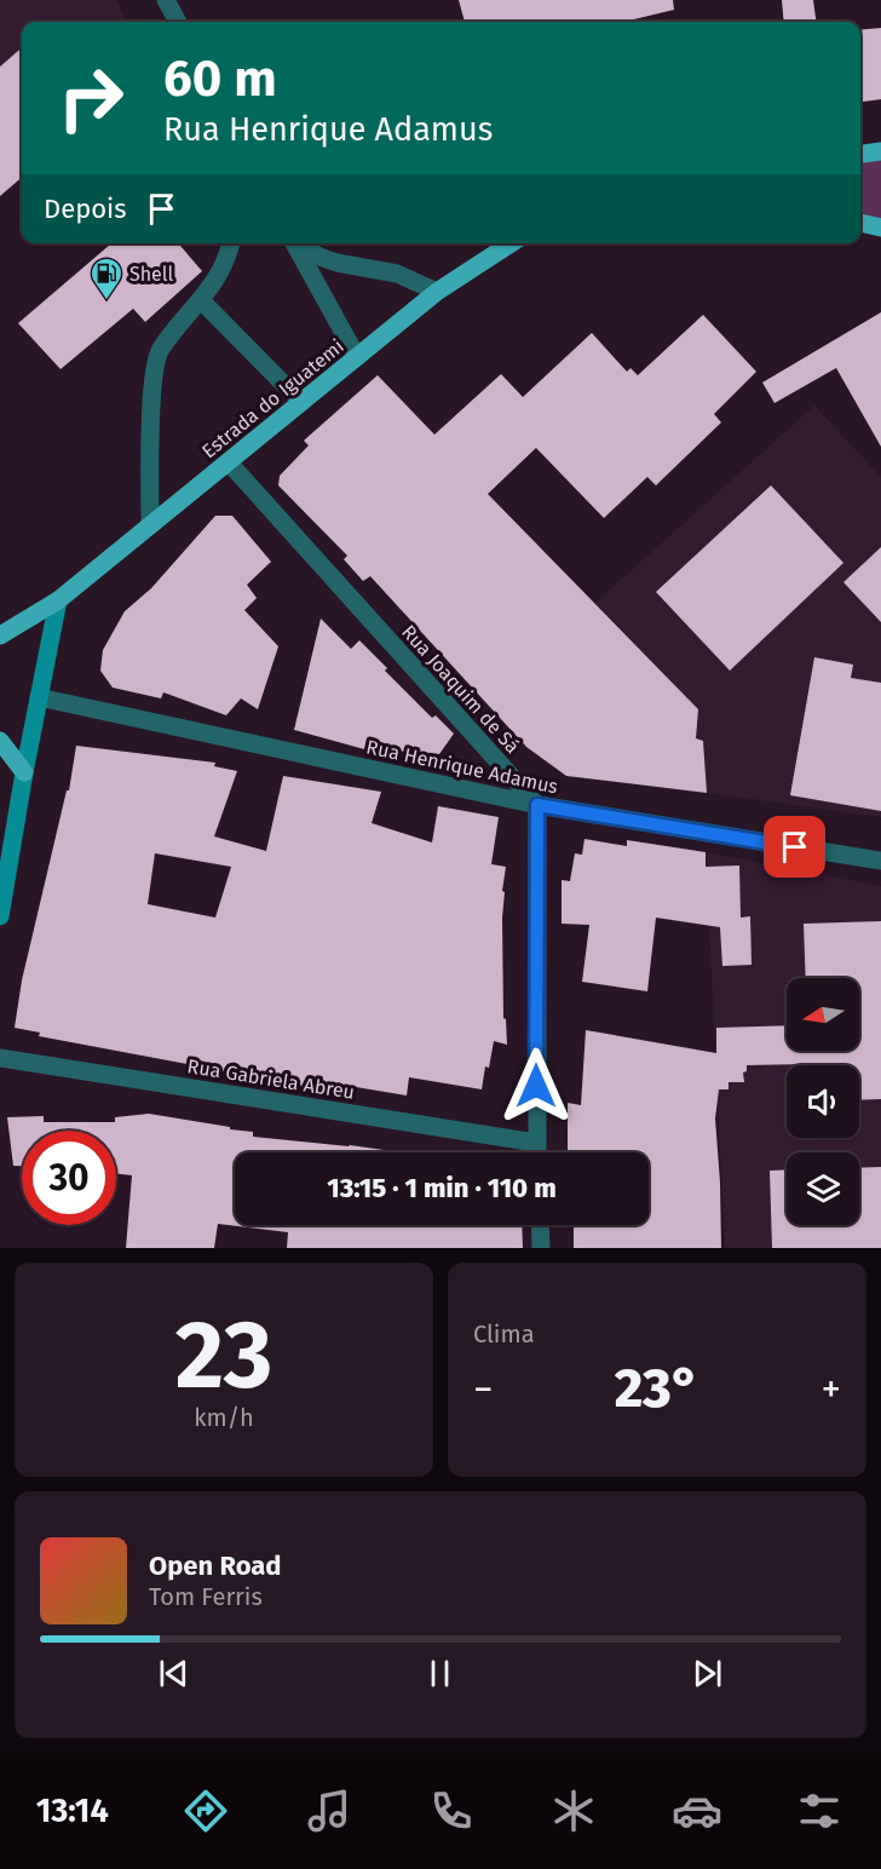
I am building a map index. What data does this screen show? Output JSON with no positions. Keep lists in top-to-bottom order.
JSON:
{
  "streets": {
    "main road": ["Estrada do Iguatemi"],
    "street": ["Rua Joaquim de Sá", "Rua Henrique Adamus", "Rua Gabriela Abreu"]
  },
  "crossings": [
    ["Estrada do Iguatemi", "Rua Joaquim de Sá"],
    ["Rua Joaquim de Sá", "Rua Henrique Adamus"]
  ],
  "places": {
    "fuel station": ["Shell"]
  },
  "north": "left",
  "page": {
    "turn": ["60 m", "Rua Henrique Adamus"],
    "then": "Depois",
    "limit": "30",
    "trip": "13:15 · 1 min · 110 m",
    "tile": [
      ["23", "km/h"],
      "Clima"
    ],
    "heat": ["−", "23°", "+"],
    "song": ["Open Road", "Tom Ferris"],
    "tabs": "13:14"
  }
}
